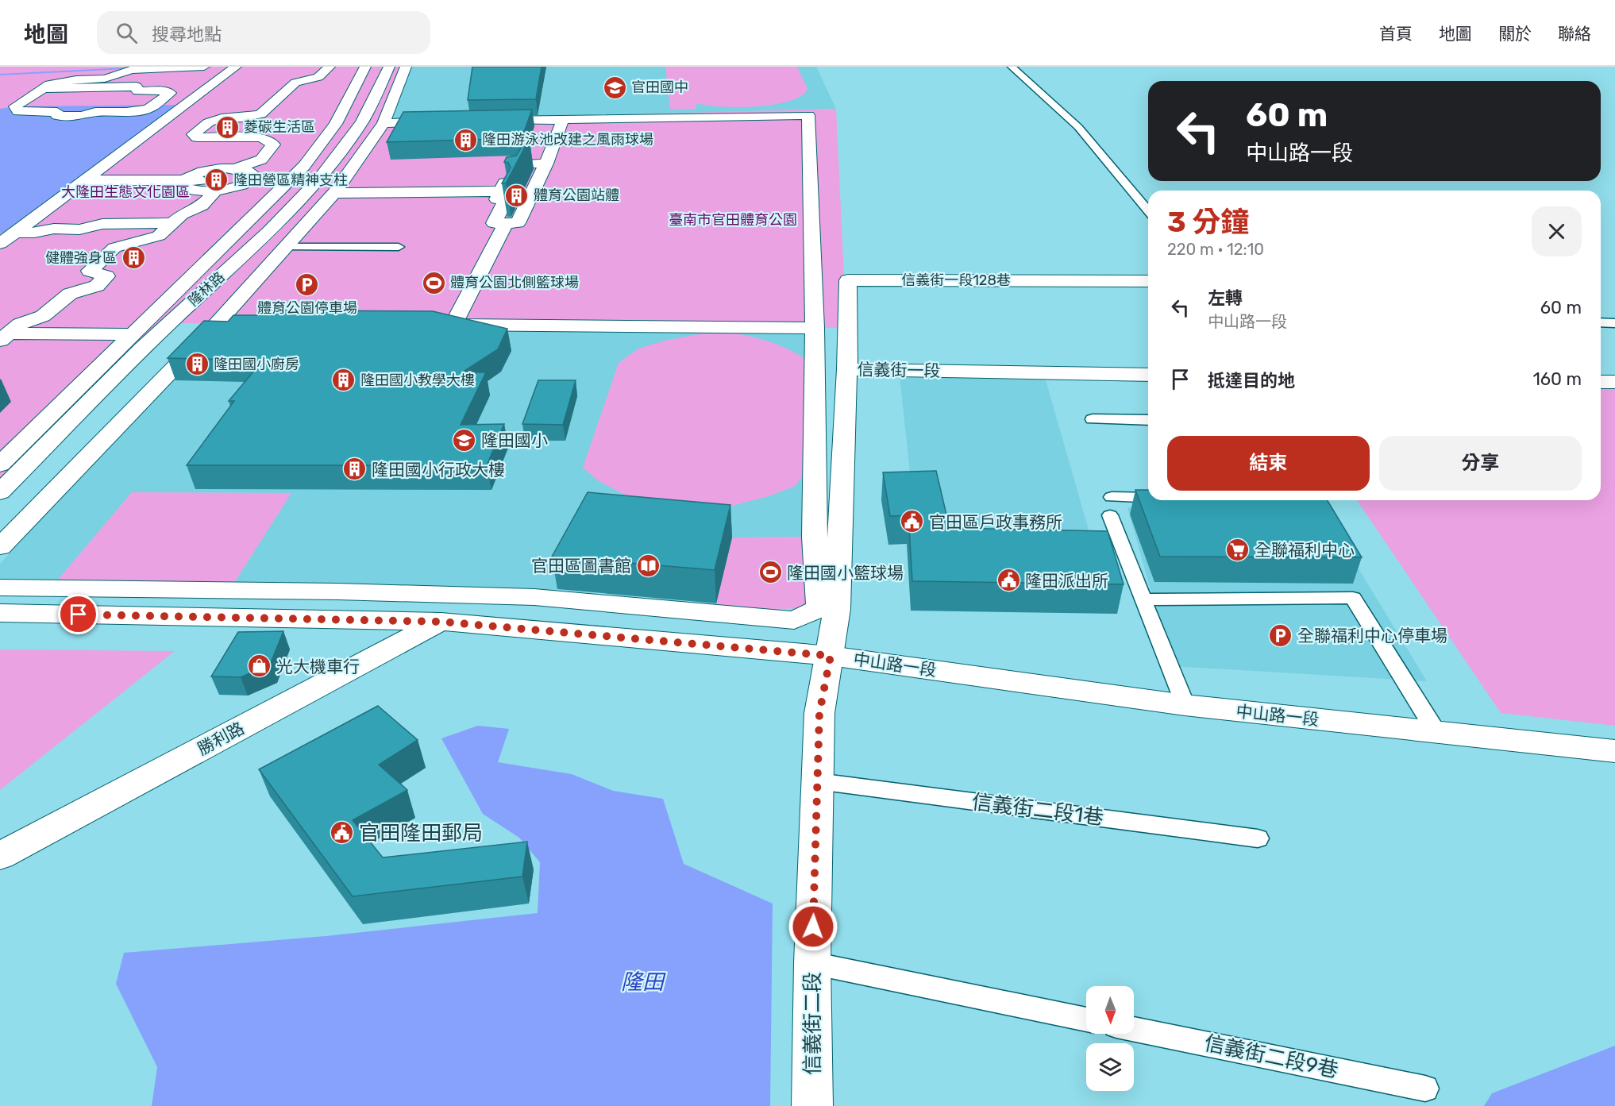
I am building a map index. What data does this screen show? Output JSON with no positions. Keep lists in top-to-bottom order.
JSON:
{
  "streets": {
    "street": [
      "信義街一段128巷",
      "隆林路",
      "信義街一段",
      "中山路一段",
      "勝利路",
      "信義街二段"
    ],
    "lane": ["信義街二段1巷", "信義街二段9巷"]
  },
  "crossings": [
    ["信義街一段128巷", "信義街一段"],
    ["信義街一段", "中山路一段"],
    ["信義街一段", "信義街二段"],
    ["中山路一段", "勝利路"],
    ["中山路一段", "信義街二段"],
    ["信義街二段1巷", "信義街二段"]
  ],
  "water": ["隆田"],
  "parks": ["大隆田生態文化園區", "臺南市官田體育公園"],
  "places": {
    "school or university": ["官田國中", "隆田國小"],
    "building": [
      "菱碳生活區",
      "隆田游泳池改建之風雨球場",
      "隆田營區精神支柱",
      "體育公園站體",
      "健體強身區",
      "隆田國小廚房",
      "隆田國小教學大樓",
      "隆田國小行政大樓"
    ],
    "sports": ["體育公園北側籃球場", "隆田國小籃球場"],
    "parking": ["體育公園停車場", "全聯福利中心停車場"],
    "public building": ["官田區戶政事務所", "隆田派出所", "官田隆田郵局"],
    "supermarket": ["全聯福利中心"],
    "library": ["官田區圖書館"],
    "shop": ["光大機車行"]
  },
  "north": "bottom",
  "page": {
    "header": "地圖",
    "search": "搜尋地點",
    "nav": [
      "首頁",
      "地圖",
      "關於",
      "聯絡"
    ],
    "turn": ["60 m", "中山路一段"],
    "heading": ["3 分鐘", "220 m · 12:10"],
    "list": [
      {
        "name": "左轉",
        "note": "中山路一段",
        "value": "60 m"
      },
      {
        "name": "抵達目的地",
        "value": "160 m"
      }
    ],
    "buttons": ["結束", "分享"]
  }
}
